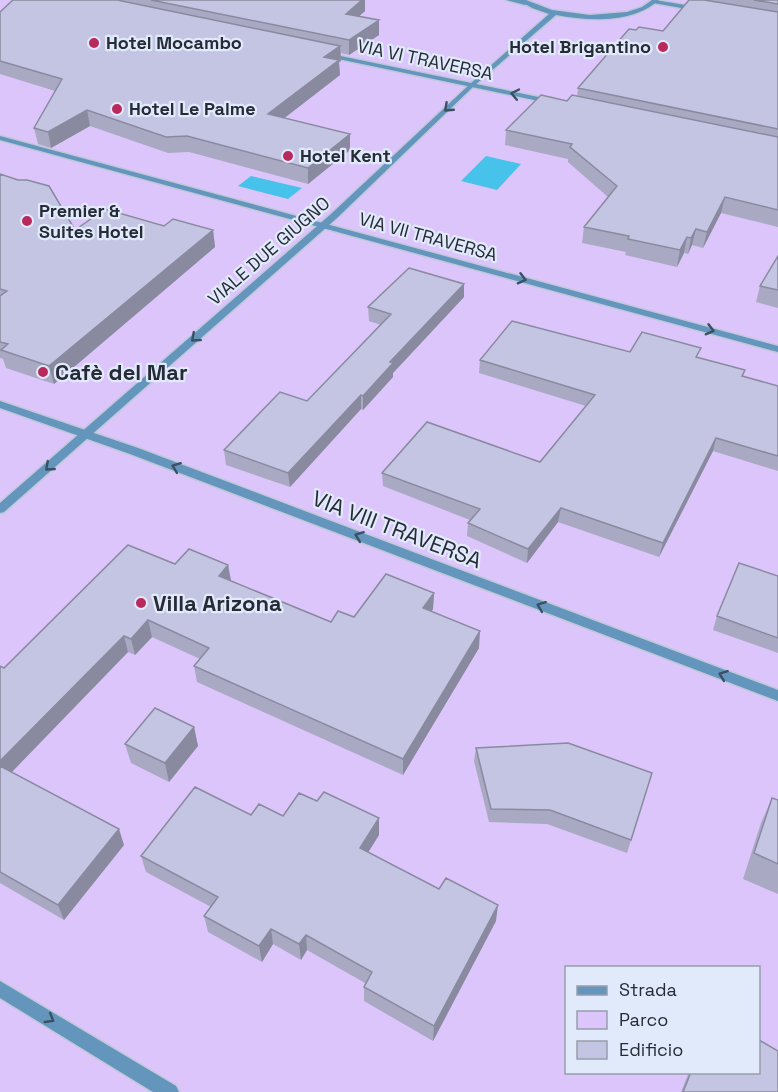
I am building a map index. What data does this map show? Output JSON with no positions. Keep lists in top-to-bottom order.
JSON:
{
  "streets": {
    "street": [
      "VIA VI TRAVERSA",
      "VIA VII TRAVERSA",
      "VIALE DUE GIUGNO",
      "VIA VIII TRAVERSA"
    ]
  },
  "crossings": [
    ["VIA VI TRAVERSA", "VIALE DUE GIUGNO"],
    ["VIA VII TRAVERSA", "VIALE DUE GIUGNO"],
    ["VIALE DUE GIUGNO", "VIA VIII TRAVERSA"]
  ],
  "one_way": ["VIA VII TRAVERSA", "VIALE DUE GIUGNO", "VIA VIII TRAVERSA"],
  "places": [
    "Hotel Mocambo",
    "Hotel Brigantino",
    "Hotel Le Palme",
    "Hotel Kent",
    "Premier & Suites Hotel",
    "Cafè del Mar",
    "Villa Arizona"
  ],
  "legend": ["Strada", "Parco", "Edificio"]
}
